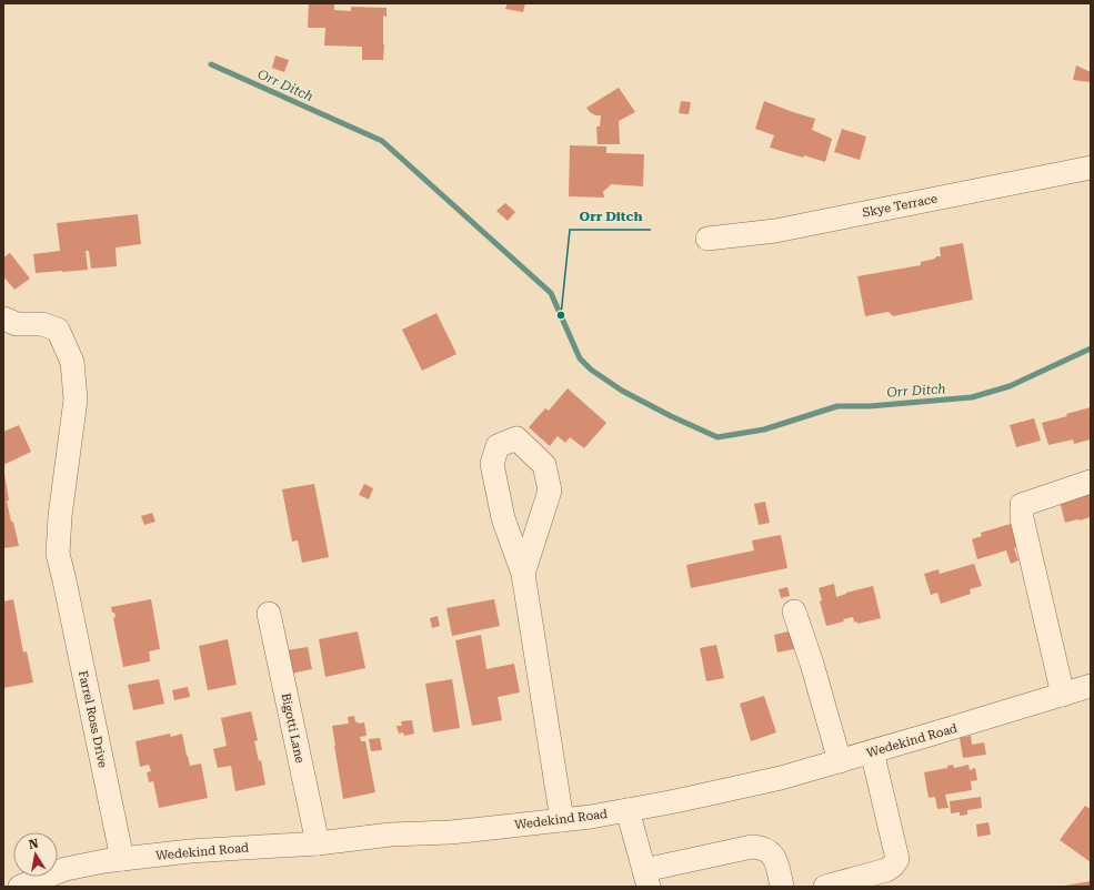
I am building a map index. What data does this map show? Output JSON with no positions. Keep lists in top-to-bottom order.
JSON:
{
  "streets": {
    "street": [
      "Skye Terrace",
      "Farrel Ross Drive",
      "Bigotti Lane",
      "Wedekind Road"
    ]
  },
  "crossings": [
    ["Farrel Ross Drive", "Wedekind Road"],
    ["Bigotti Lane", "Wedekind Road"]
  ],
  "water": ["Orr Ditch"],
  "places": ["Orr Ditch"],
  "north": "top"
}
